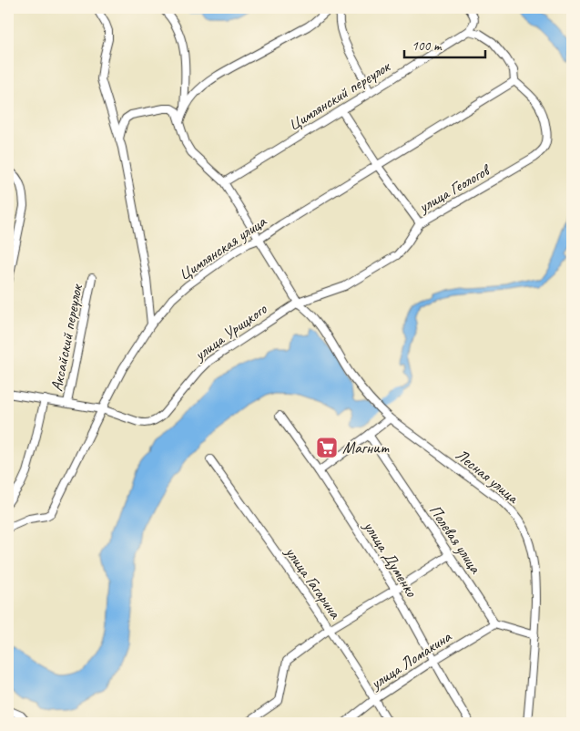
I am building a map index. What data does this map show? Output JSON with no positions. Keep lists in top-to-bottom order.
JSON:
{
  "streets": {
    "street": [
      "Цимлянский переулок",
      "улица Геологов",
      "Цимлянская улица",
      "улица Урицкого",
      "Аксайский переулок",
      "Лесная улица",
      "Полевая улица",
      "улица Думенко",
      "улица Гагарина",
      "улица Ломакина"
    ]
  },
  "crossings": [
    ["улица Геологов", "Цимлянская улица"],
    ["улица Геологов", "улица Урицкого"],
    ["улица Геологов", "Лесная улица"],
    ["Цимлянская улица", "улица Урицкого"],
    ["улица Урицкого", "Аксайский переулок"],
    ["улица Урицкого", "Лесная улица"],
    ["Полевая улица", "улица Ломакина"],
    ["улица Думенко", "улица Ломакина"],
    ["улица Гагарина", "улица Ломакина"]
  ],
  "places": {
    "supermarket": ["Магнит"]
  },
  "scale_bar": "100 m"
}
